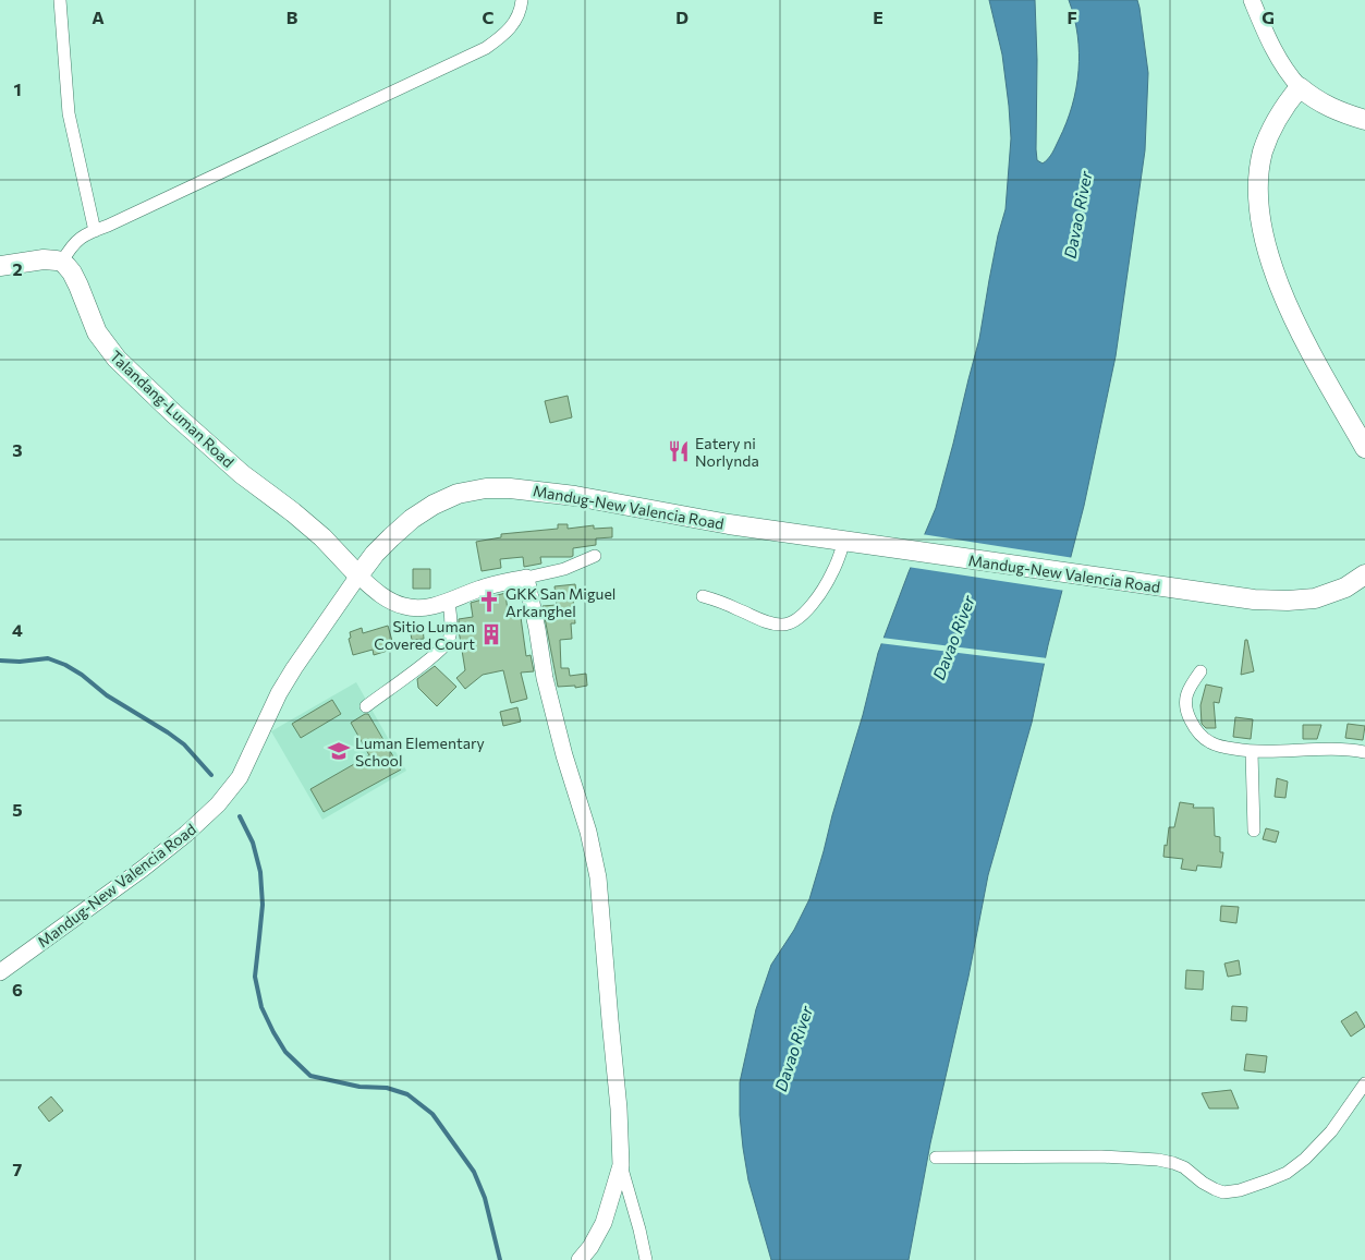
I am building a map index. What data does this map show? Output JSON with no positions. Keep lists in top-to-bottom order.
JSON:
{
  "streets": {
    "main road": ["Talandang-Luman Road", "Mandug-New Valencia Road"]
  },
  "crossings": [
    ["Talandang-Luman Road", "Mandug-New Valencia Road"]
  ],
  "water": ["Davao River"],
  "places": {
    "restaurant": ["Eatery ni Norlynda"],
    "church": ["GKK San Miguel Arkanghel"],
    "building": ["Sitio Luman Covered Court"],
    "school or university": ["Luman Elementary School"]
  },
  "grid": {
    "columns": [
      "A",
      "B",
      "C",
      "D",
      "E",
      "F",
      "G"
    ],
    "rows": [
      "1",
      "2",
      "3",
      "4",
      "5",
      "6",
      "7"
    ]
  }
}
